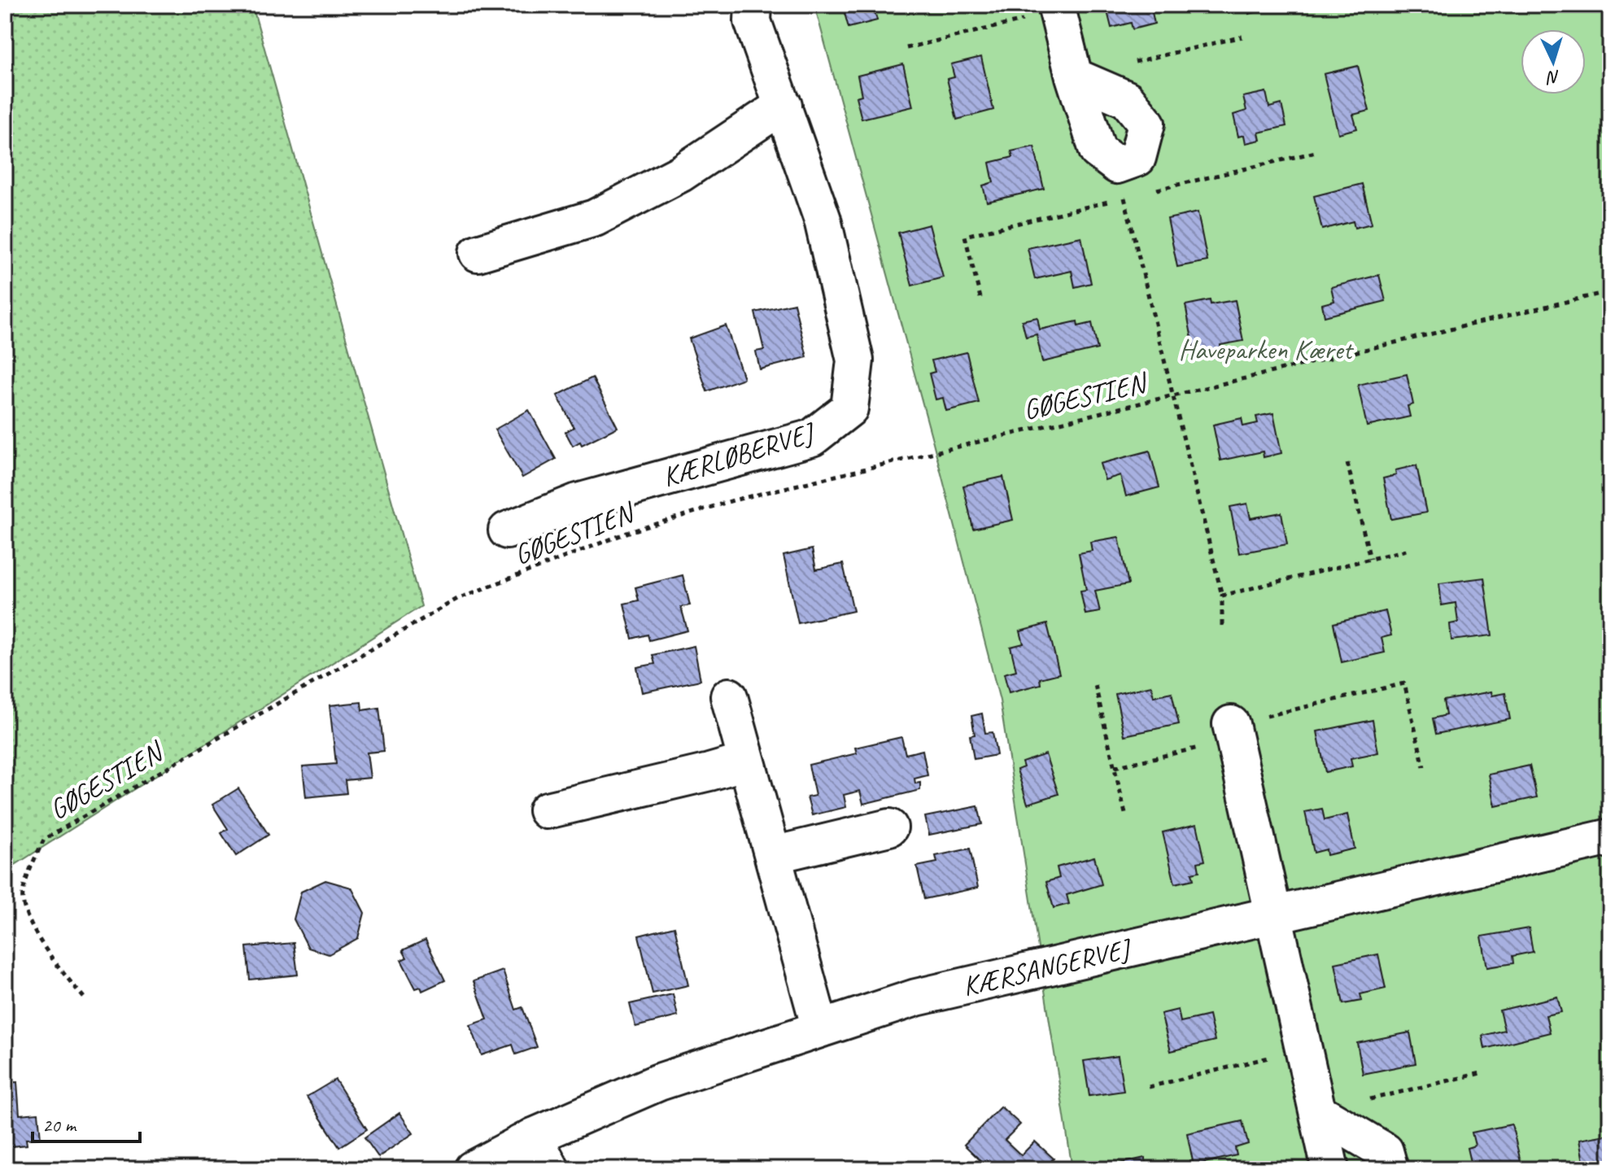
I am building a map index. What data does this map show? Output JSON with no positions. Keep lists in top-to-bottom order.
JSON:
{
  "streets": {
    "street": ["KÆRLØBERVEJ", "KÆRSANGERVEJ"],
    "path": ["GØGESTIEN"]
  },
  "parks": ["Haveparken Kæret"],
  "scale_bar": "20 m",
  "north": "bottom"
}
